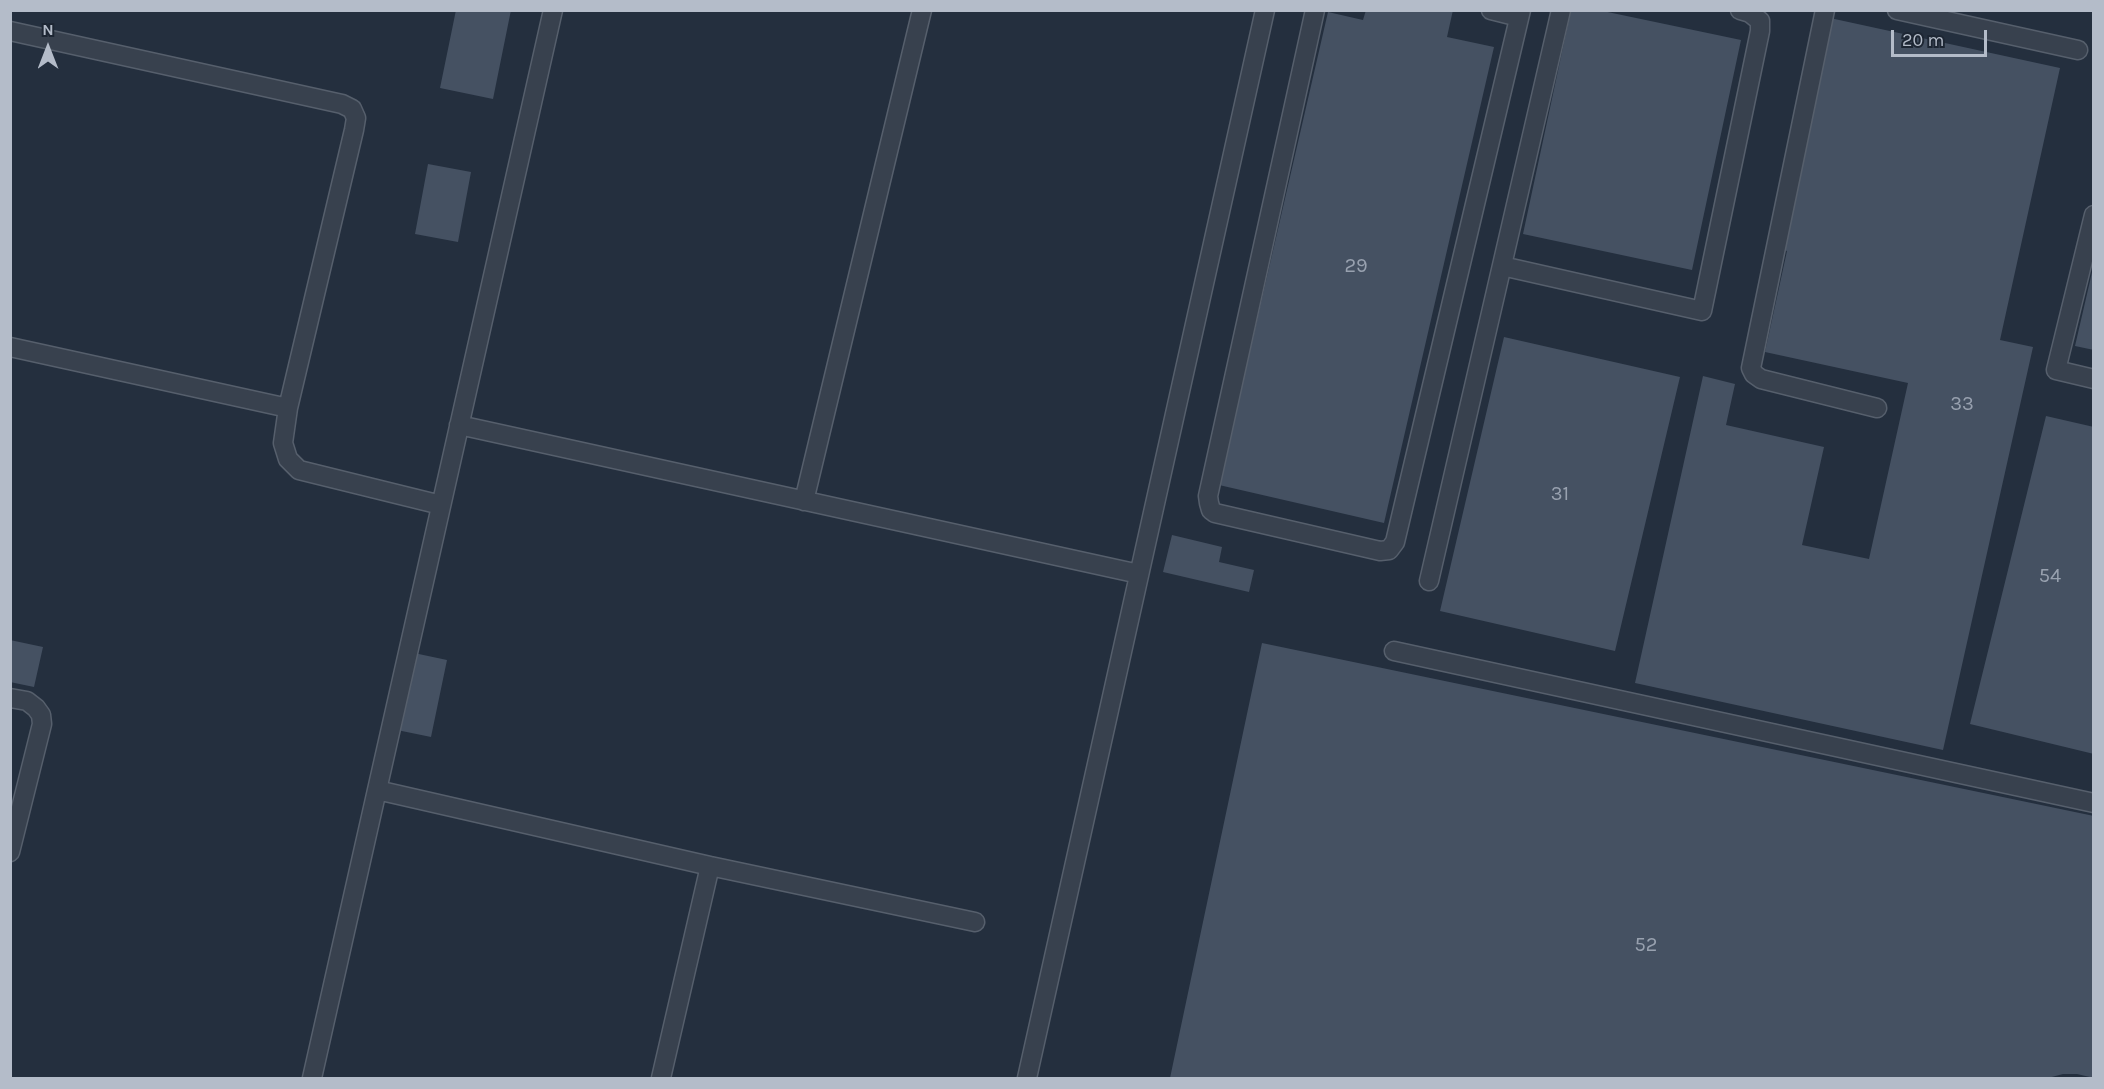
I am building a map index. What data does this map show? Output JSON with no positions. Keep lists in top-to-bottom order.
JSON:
{
  "house_numbers": [
    "29",
    "33",
    "31",
    "54",
    "52"
  ],
  "scale_bar": "20 m",
  "north": "top"
}
